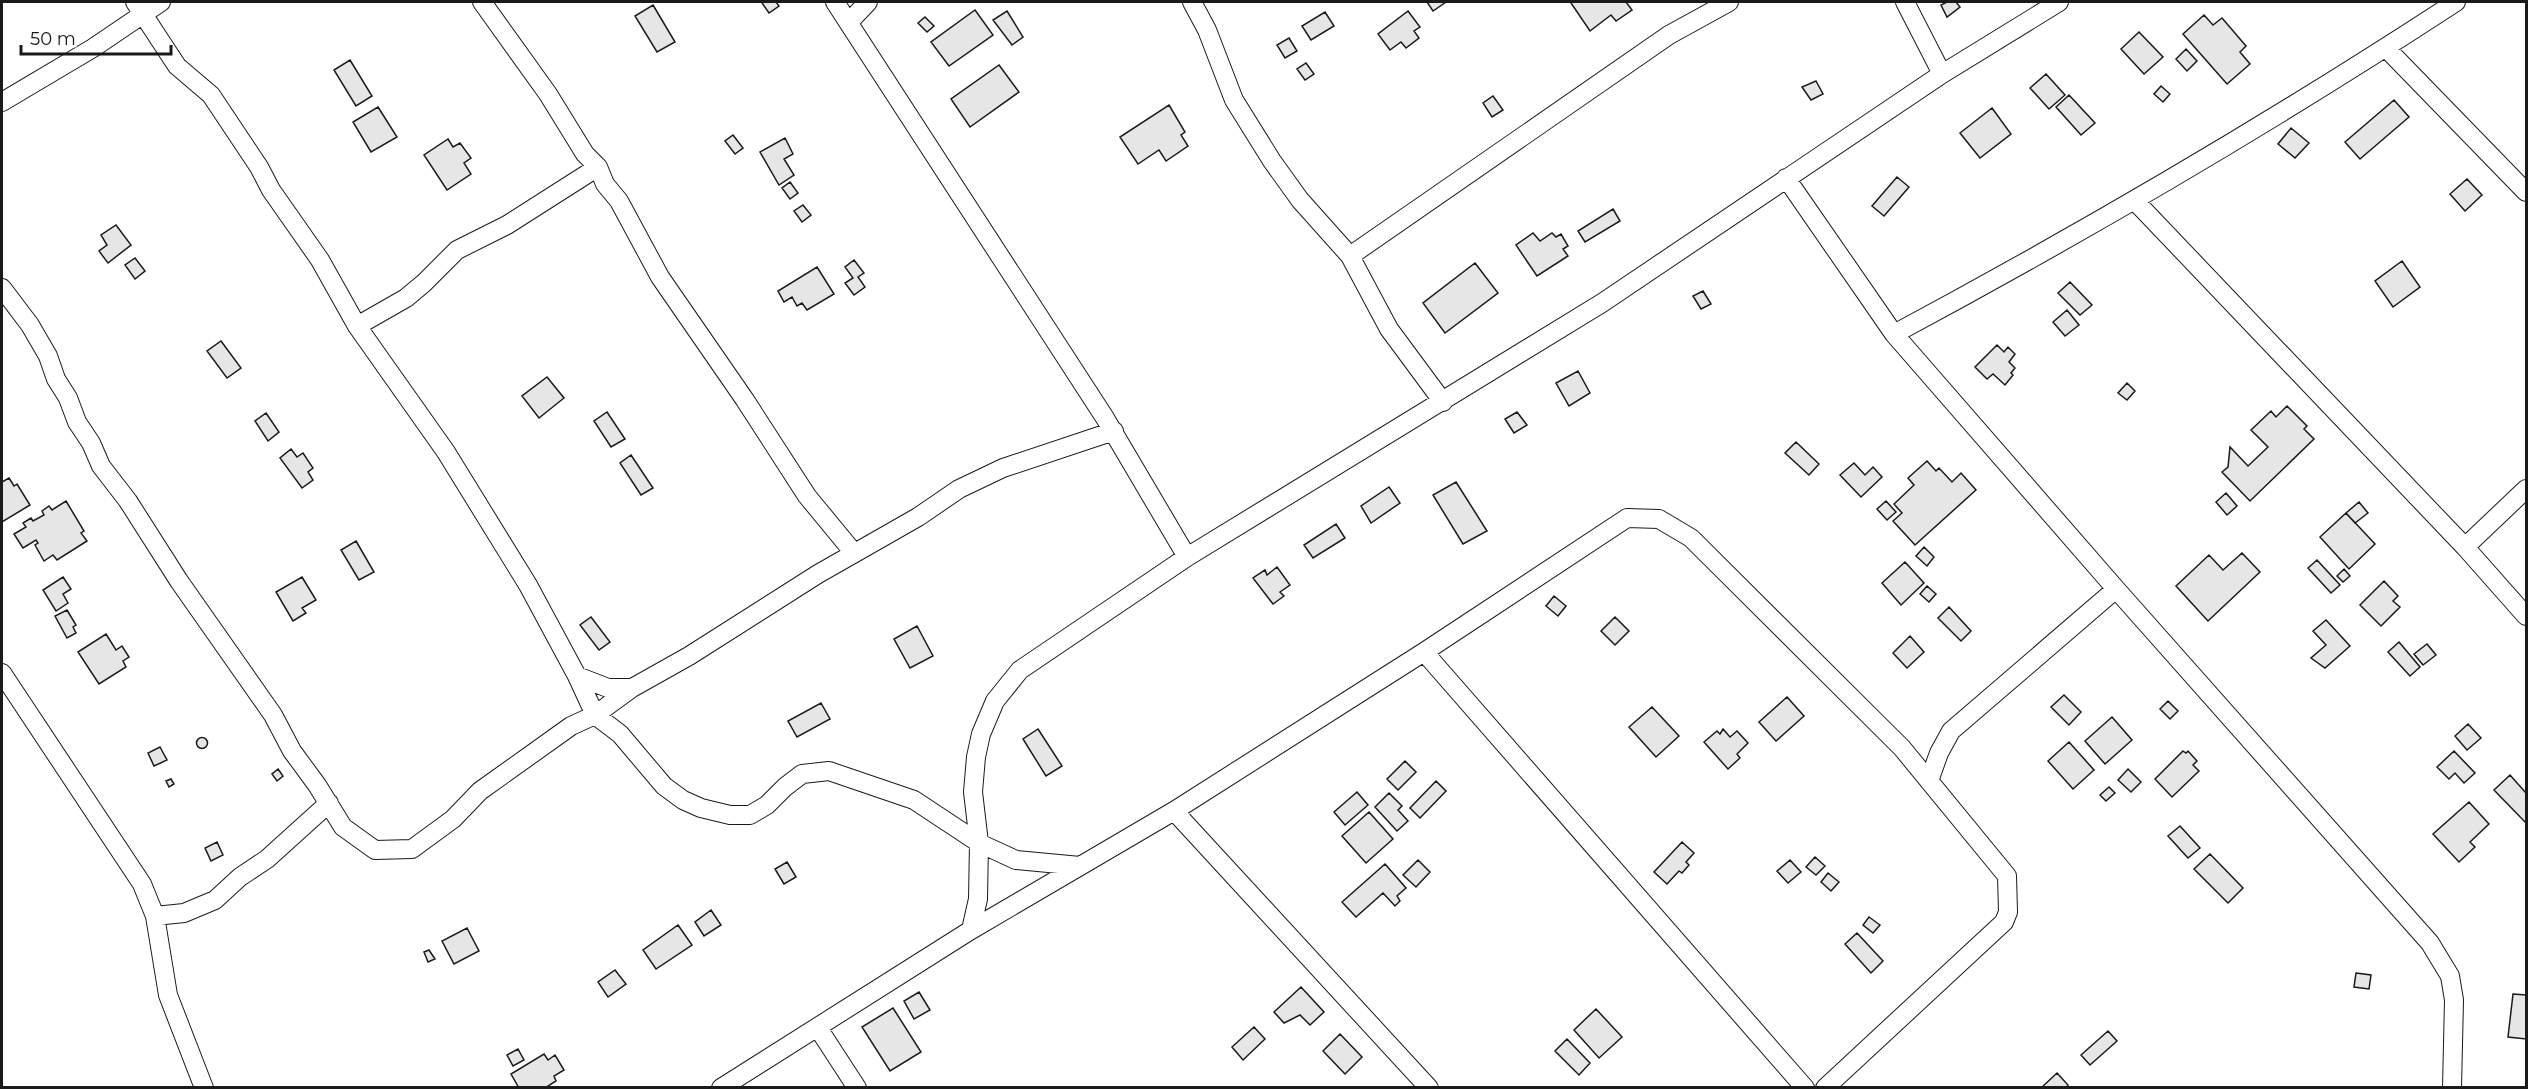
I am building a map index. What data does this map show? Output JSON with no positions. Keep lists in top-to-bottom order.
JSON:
{
  "scale_bar": "50 m"
}
